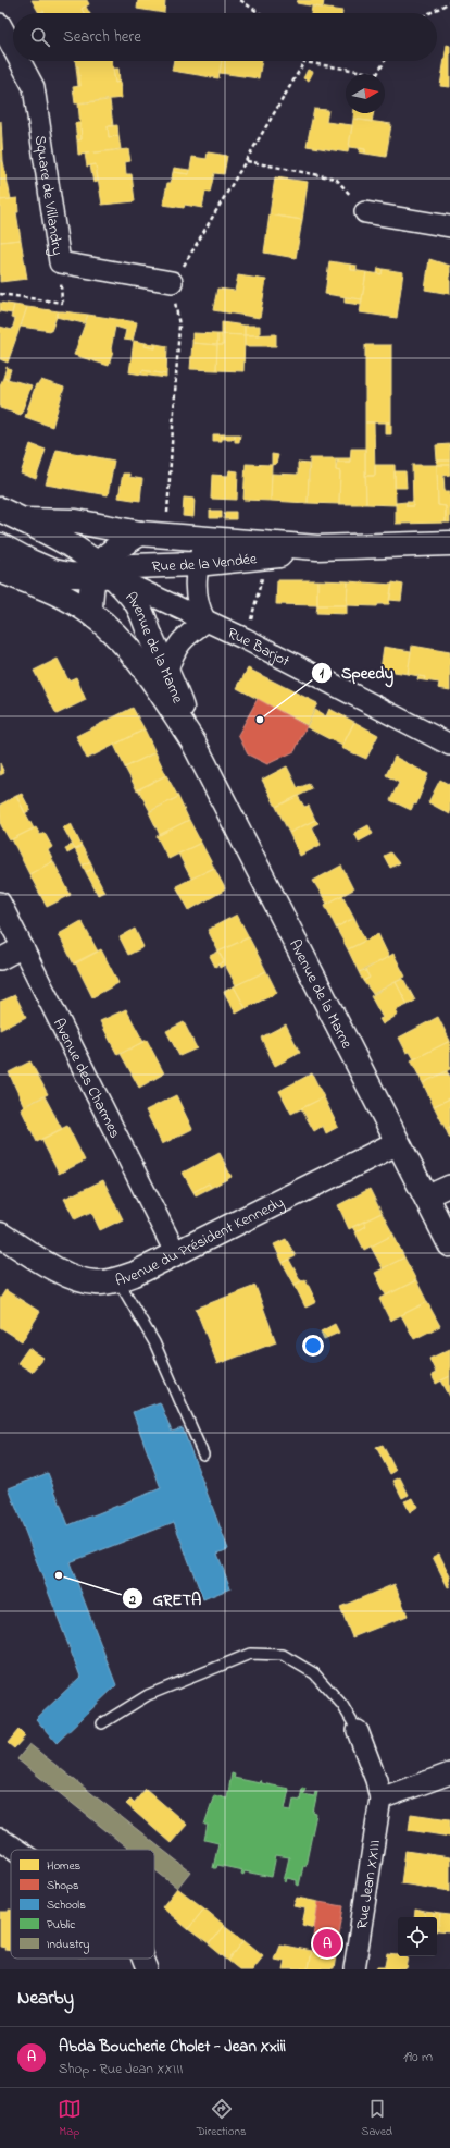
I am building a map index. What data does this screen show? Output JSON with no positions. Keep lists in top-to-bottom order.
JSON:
{
  "streets": {
    "main road": ["Rue de la Vendée", "Avenue de la Marne", "Avenue du Président Kennedy"],
    "street": [
      "Square de Villandry",
      "Rue Barjot",
      "Avenue des Charmes",
      "Rue Jean XXIII"
    ]
  },
  "crossings": [
    ["Rue de la Vendée", "Rue Barjot"],
    ["Rue de la Vendée", "Avenue de la Marne"],
    ["Rue Barjot", "Avenue de la Marne"],
    ["Avenue de la Marne", "Avenue du Président Kennedy"],
    ["Avenue des Charmes", "Avenue du Président Kennedy"]
  ],
  "places": ["Speedy", "GRETA"],
  "legend": [
    "Homes",
    "Shops",
    "Schools",
    "Public",
    "Industry"
  ],
  "north": "right",
  "page": {
    "search": "Search here",
    "pins": "A",
    "heading": "Nearby",
    "list": [
      {
        "mark": "A",
        "name": "Abda Boucherie Cholet - Jean Xxiii",
        "note": "Shop · Rue Jean XXIII",
        "value": "190 m"
      }
    ],
    "nav": ["Map", "Directions", "Saved"]
  }
}
